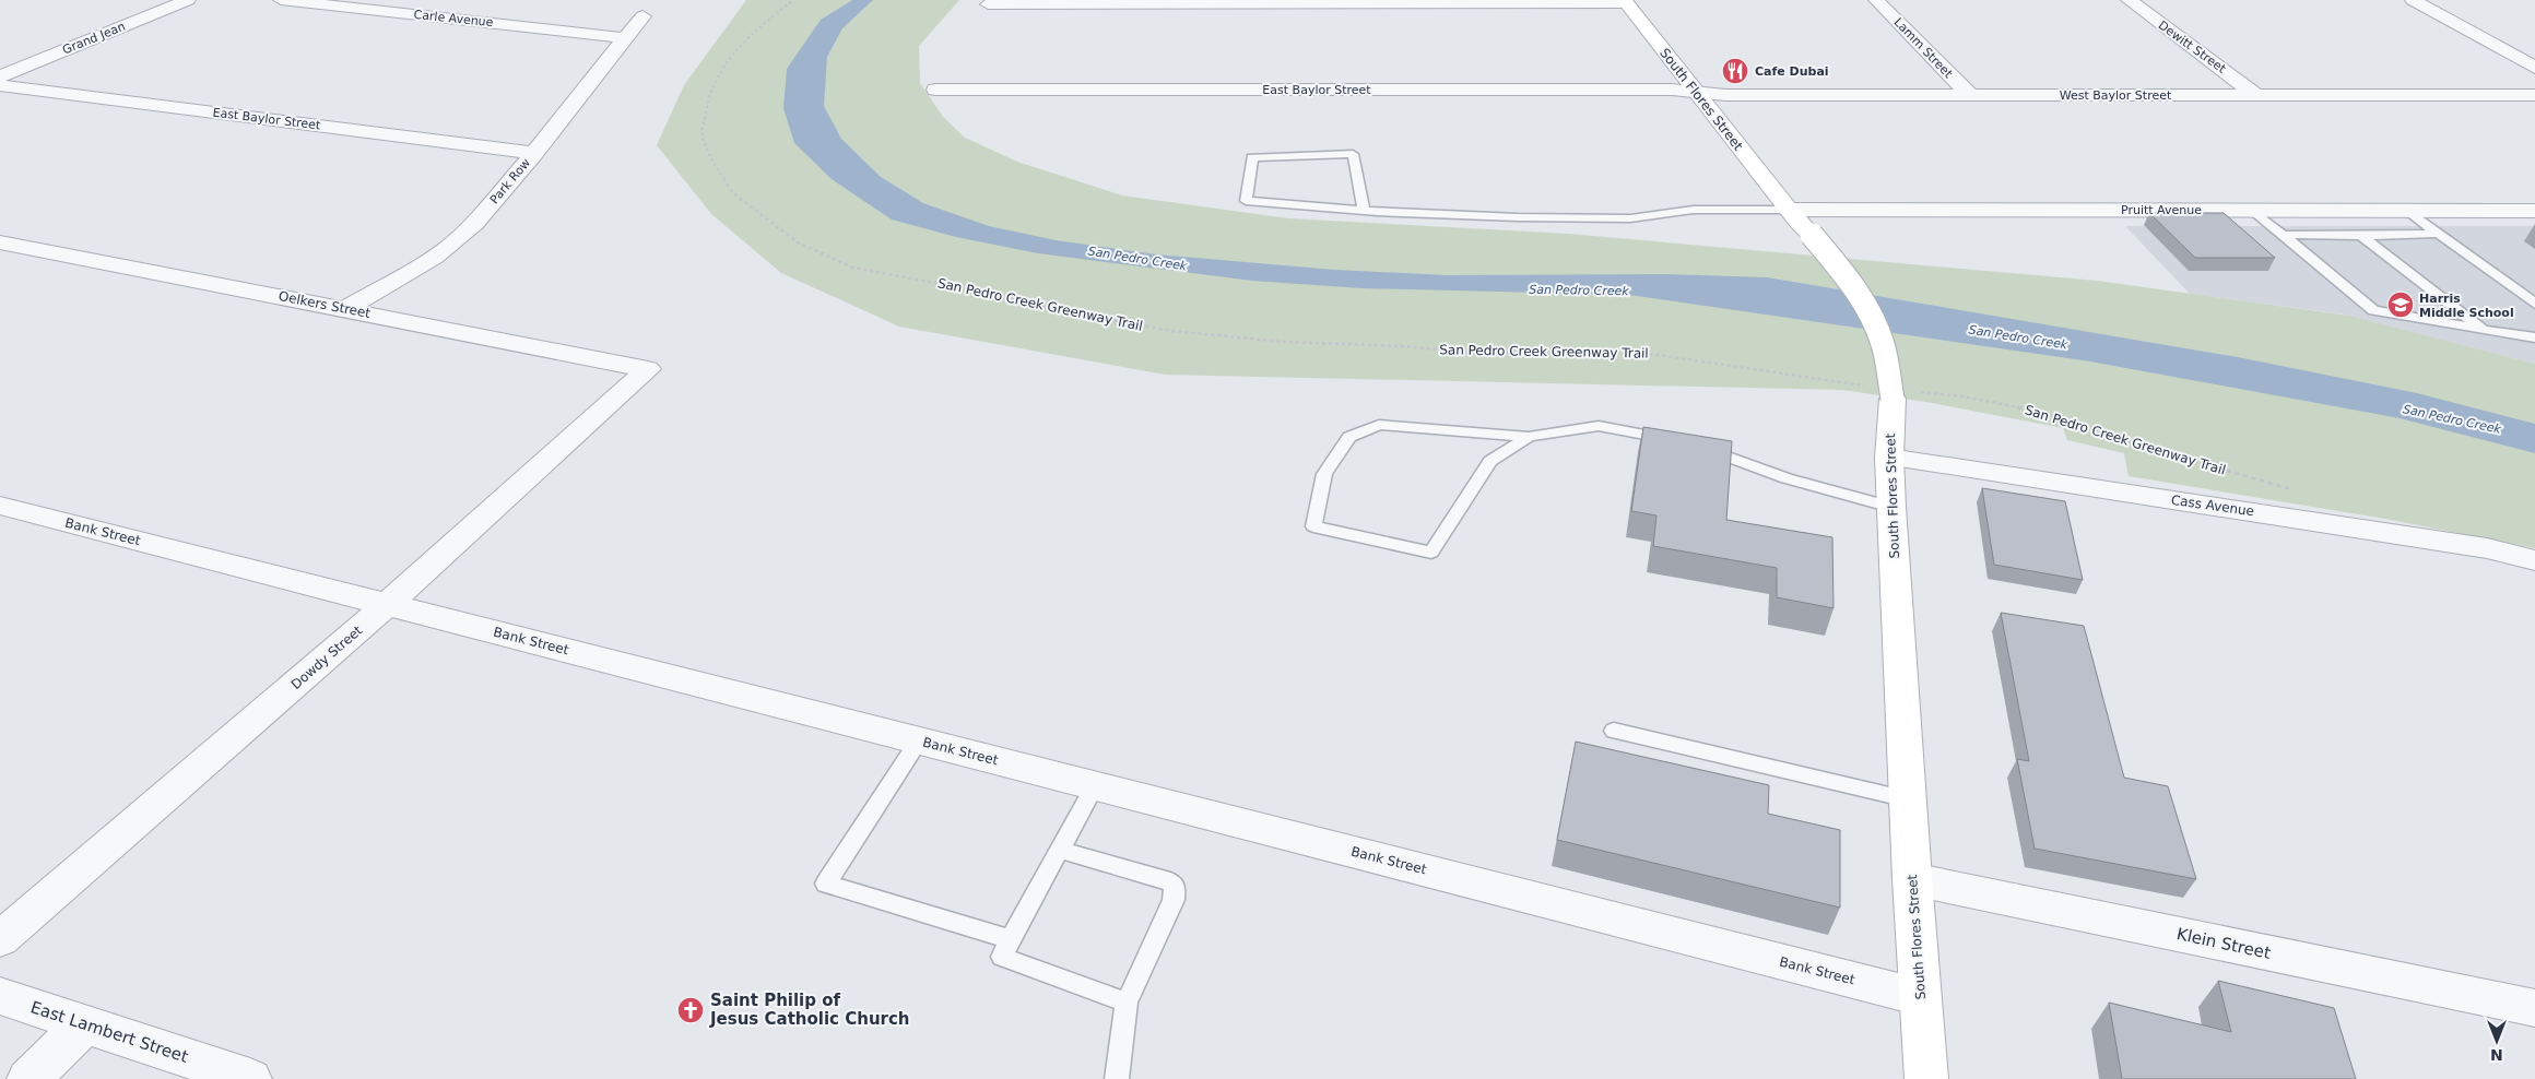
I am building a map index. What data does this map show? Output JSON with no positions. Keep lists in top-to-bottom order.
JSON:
{
  "streets": {
    "main road": ["South Flores Street"],
    "street": [
      "Carle Avenue",
      "Grand Jean",
      "Dewitt Street",
      "Lamm Street",
      "East Baylor Street",
      "West Baylor Street",
      "Park Row",
      "Pruitt Avenue",
      "Oelkers Street",
      "Cass Avenue",
      "Bank Street",
      "Dowdy Street",
      "Klein Street",
      "East Lambert Street"
    ],
    "path": ["San Pedro Creek Greenway Trail"]
  },
  "crossings": [
    ["Carle Avenue", "Park Row"],
    ["Dewitt Street", "West Baylor Street"],
    ["Lamm Street", "West Baylor Street"],
    ["East Baylor Street", "West Baylor Street"],
    ["East Baylor Street", "South Flores Street"],
    ["East Baylor Street", "Park Row"],
    ["West Baylor Street", "South Flores Street"],
    ["South Flores Street", "Pruitt Avenue"],
    ["South Flores Street", "San Pedro Creek Greenway Trail"],
    ["South Flores Street", "Cass Avenue"],
    ["South Flores Street", "Bank Street"],
    ["South Flores Street", "Klein Street"],
    ["Park Row", "Oelkers Street"],
    ["Oelkers Street", "Dowdy Street"],
    ["Bank Street", "Dowdy Street"]
  ],
  "water": ["San Pedro Creek"],
  "places": {
    "restaurant": ["Cafe Dubai"],
    "school or university": ["Harris Middle School"],
    "church": ["Saint Philip of Jesus Catholic Church"]
  },
  "north": "bottom"
}
